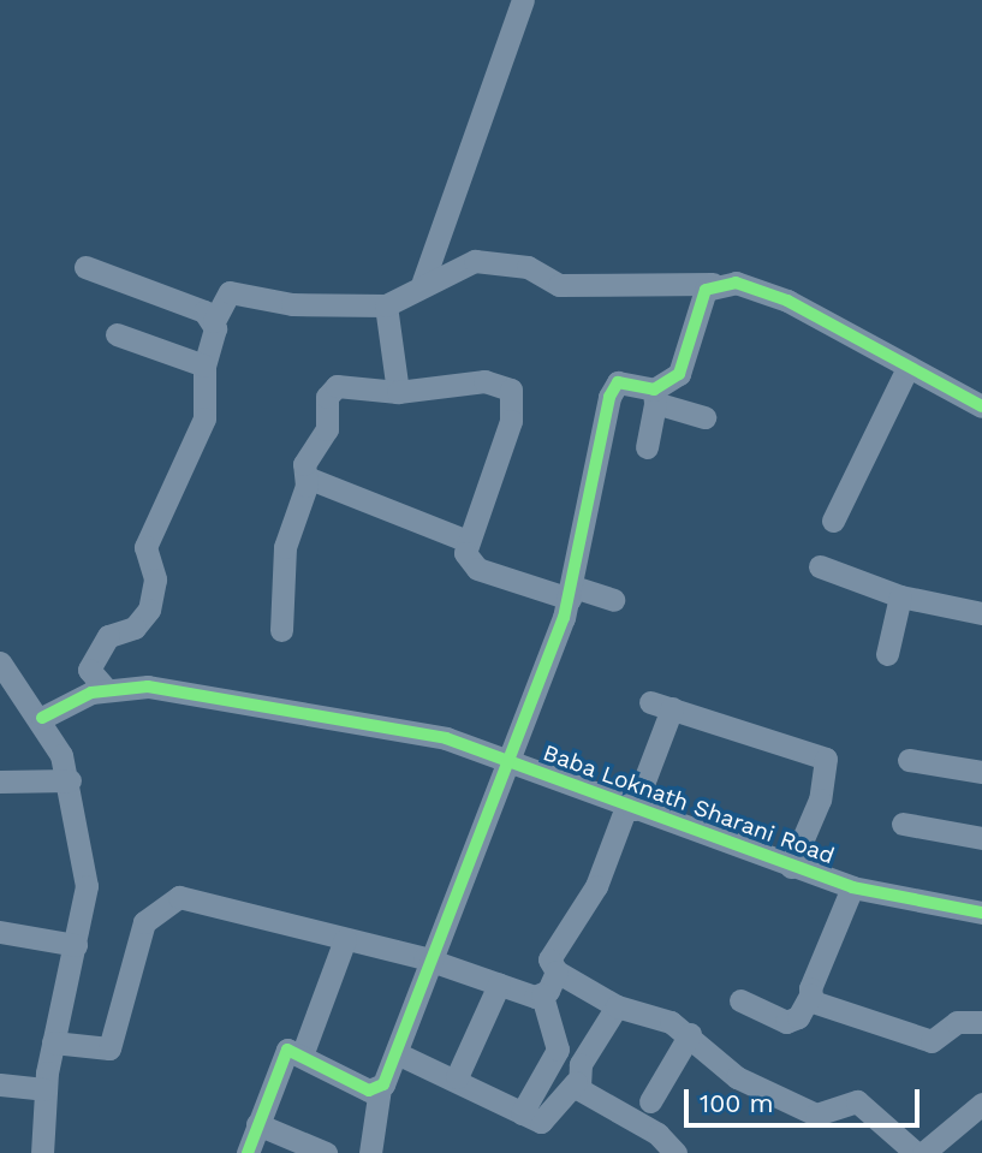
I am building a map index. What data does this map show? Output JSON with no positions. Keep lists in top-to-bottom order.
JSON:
{
  "streets": {
    "street": ["Baba Loknath Sharani Road"]
  },
  "scale_bar": "100 m"
}
